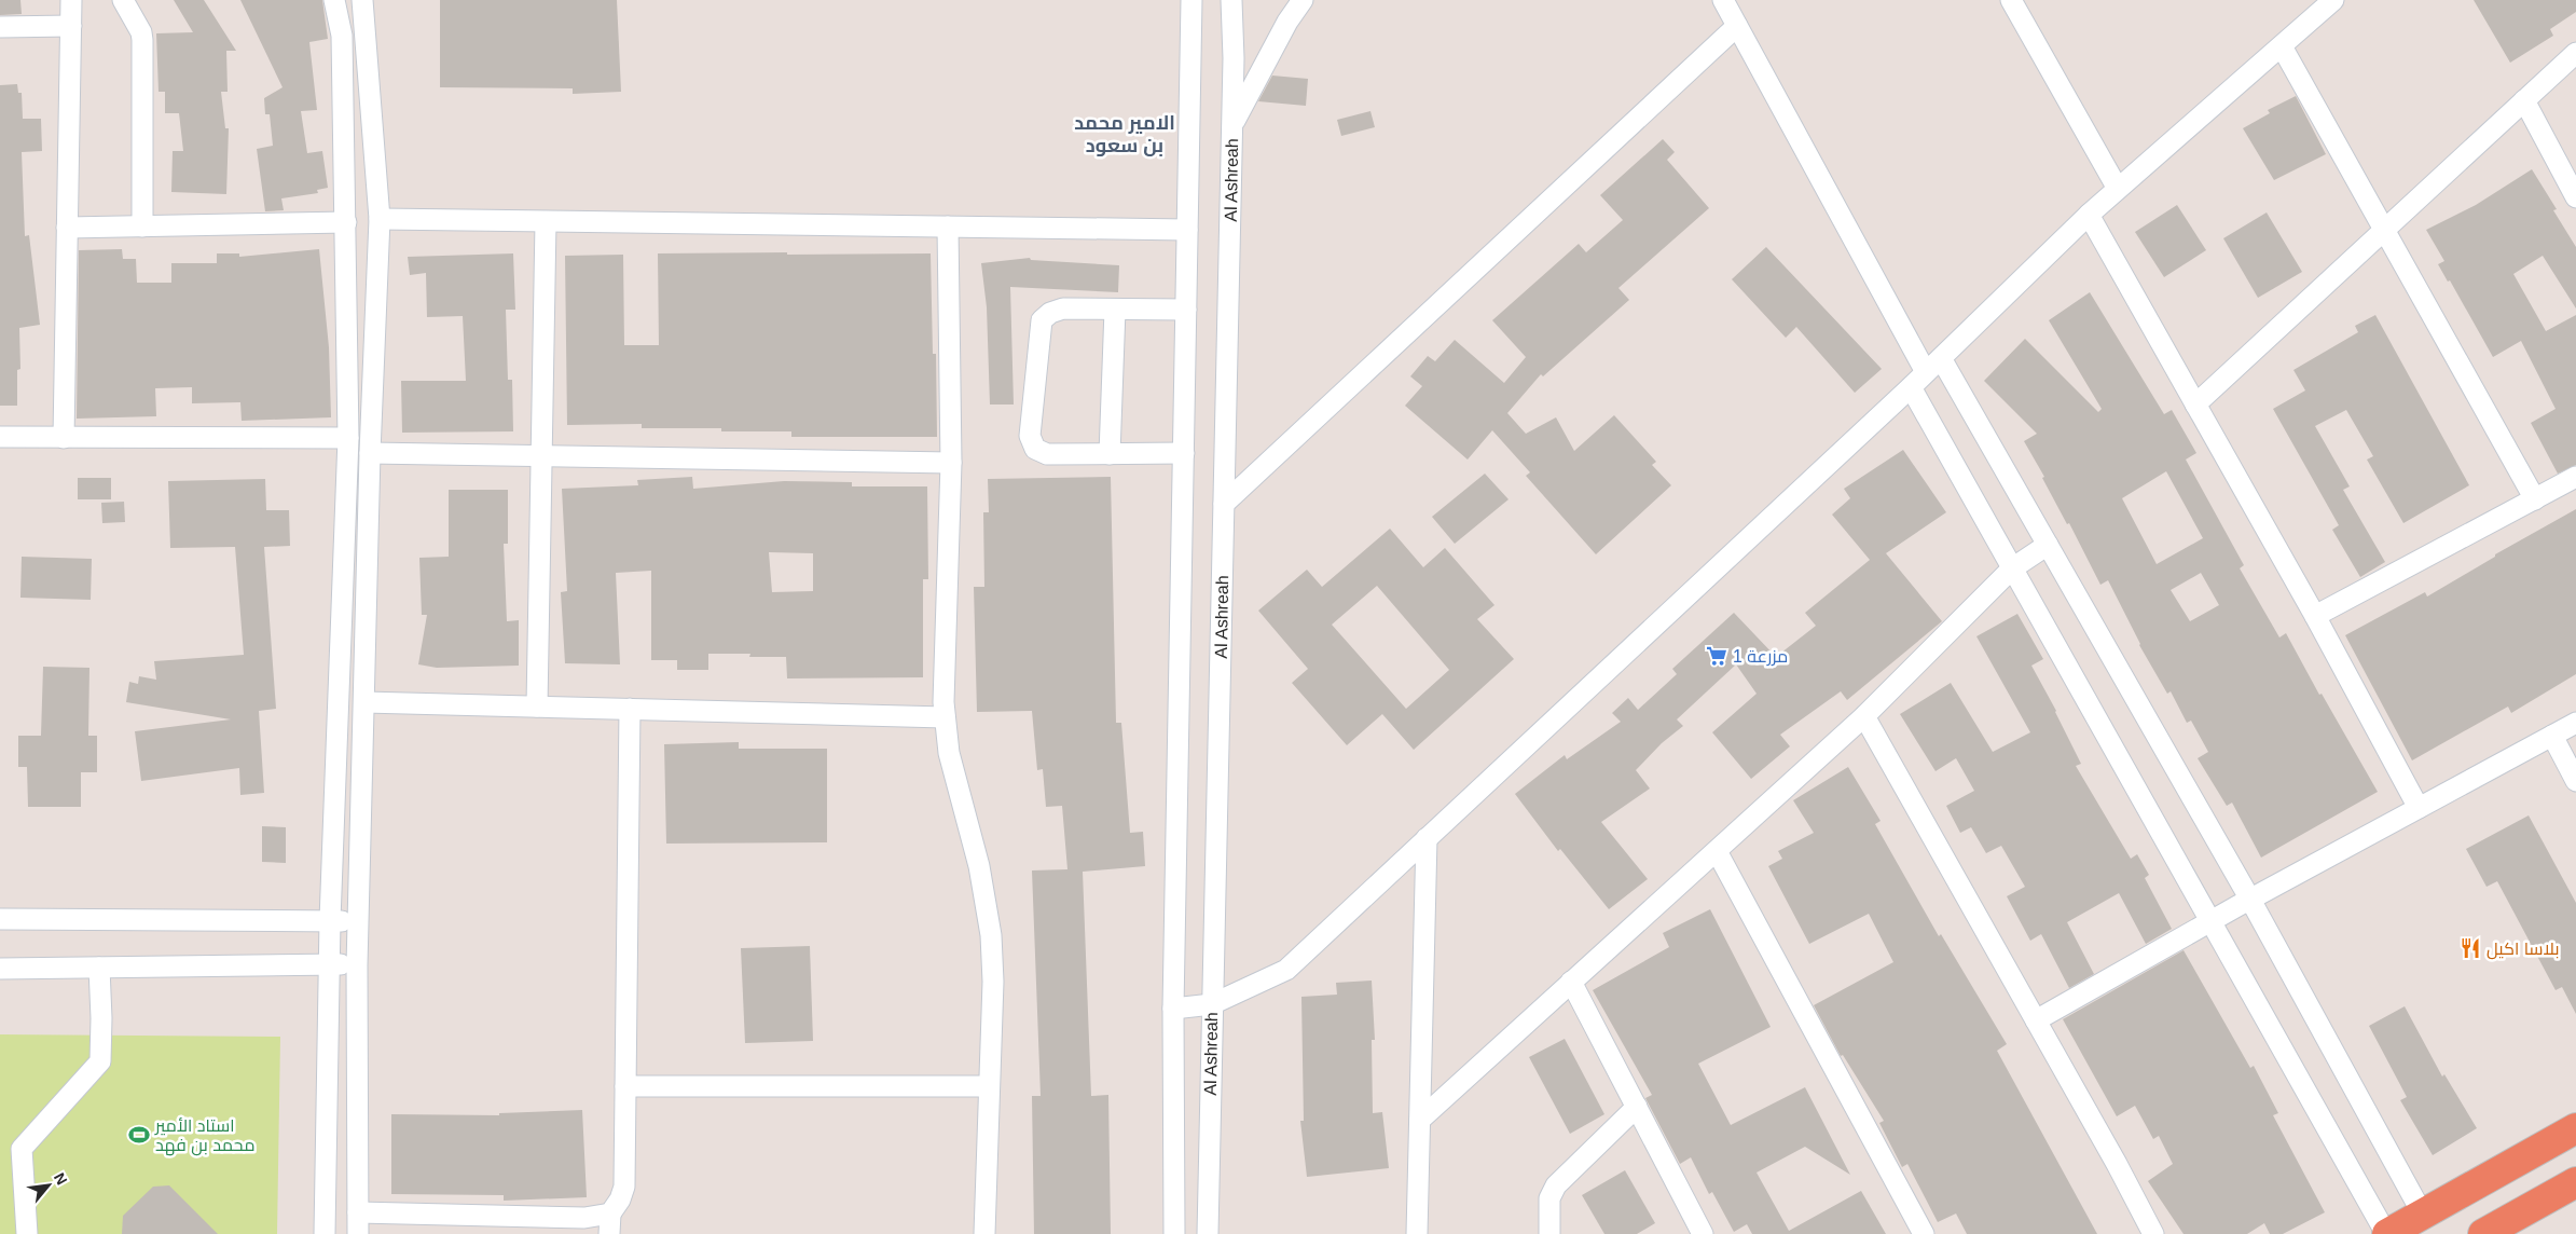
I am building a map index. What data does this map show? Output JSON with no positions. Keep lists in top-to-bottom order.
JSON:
{
  "streets": {
    "street": ["Al Ashreah"]
  },
  "districts": ["الامير محمد بن سعود"],
  "places": {
    "supermarket": ["مزرعة 1"],
    "restaurant": ["بلاسا اكيل"],
    "sports": ["استاد الأمير محمد بن فهد"]
  },
  "north": "top right"
}
